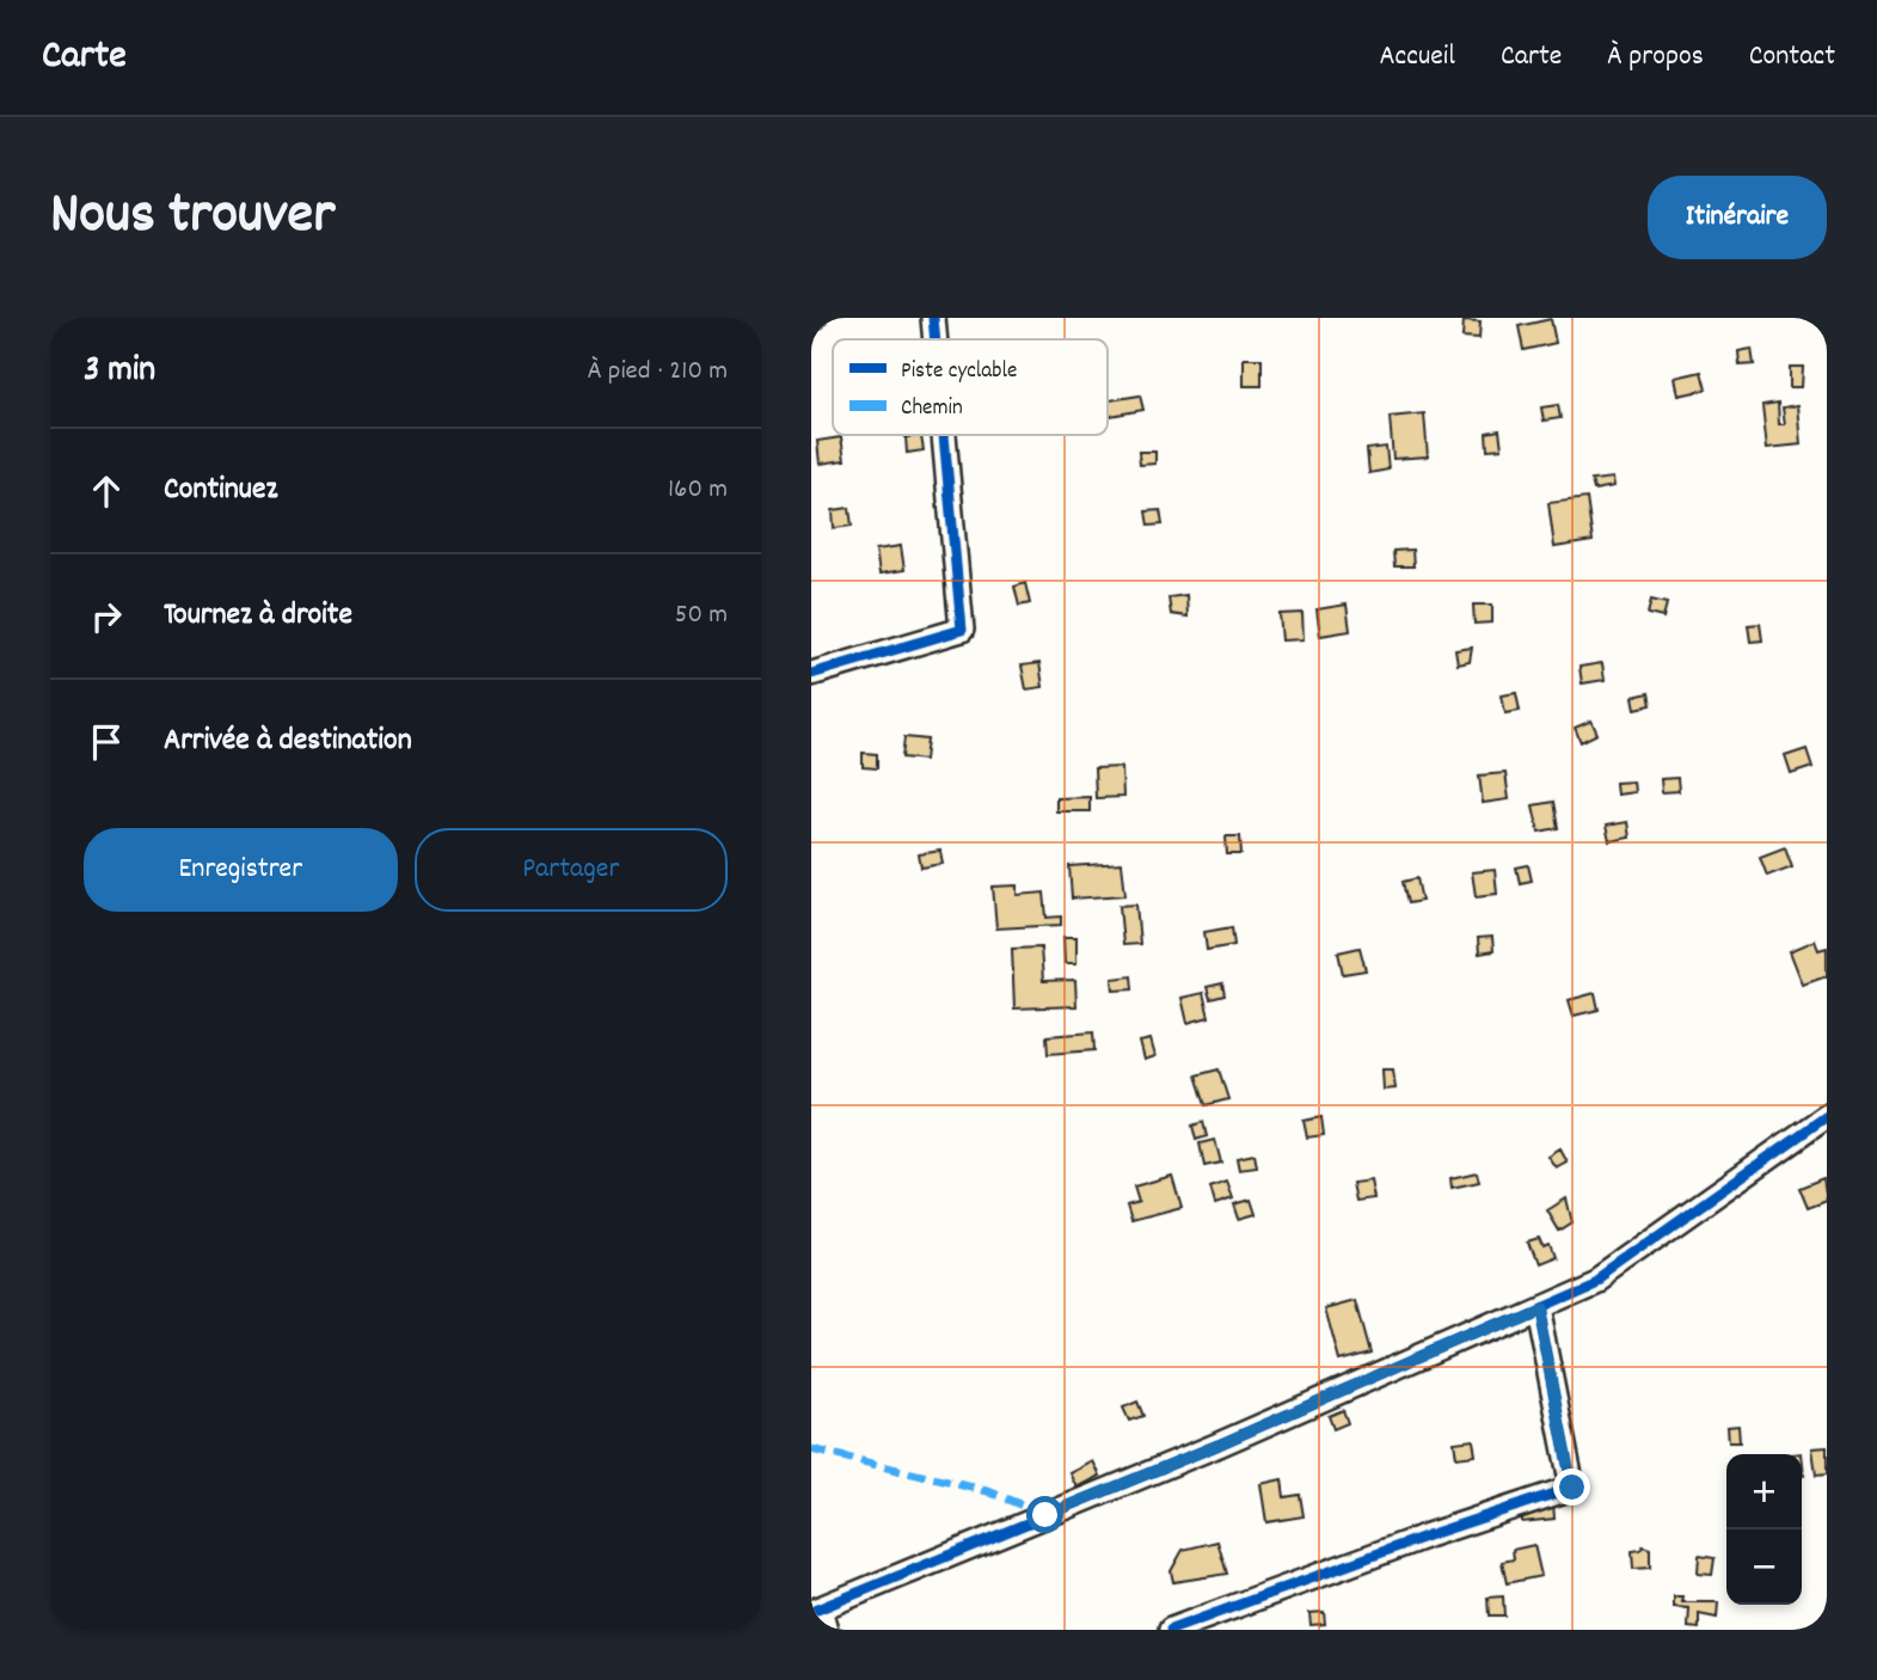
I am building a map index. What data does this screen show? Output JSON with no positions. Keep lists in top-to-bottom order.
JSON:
{
  "legend": ["Piste cyclable", "Chemin"],
  "page": {
    "header": "Carte",
    "nav": [
      "Accueil",
      "Carte",
      "À propos",
      "Contact"
    ],
    "title": "Nous trouver",
    "buttons": [
      "Itinéraire",
      ["Enregistrer", "Partager"]
    ],
    "heading": ["3 min", "À pied · 210 m"],
    "list": [
      ["Continuez", "160 m"],
      ["Tournez à droite", "50 m"],
      "Arrivée à destination"
    ],
    "map_buttons": ["+", "−"]
  }
}
